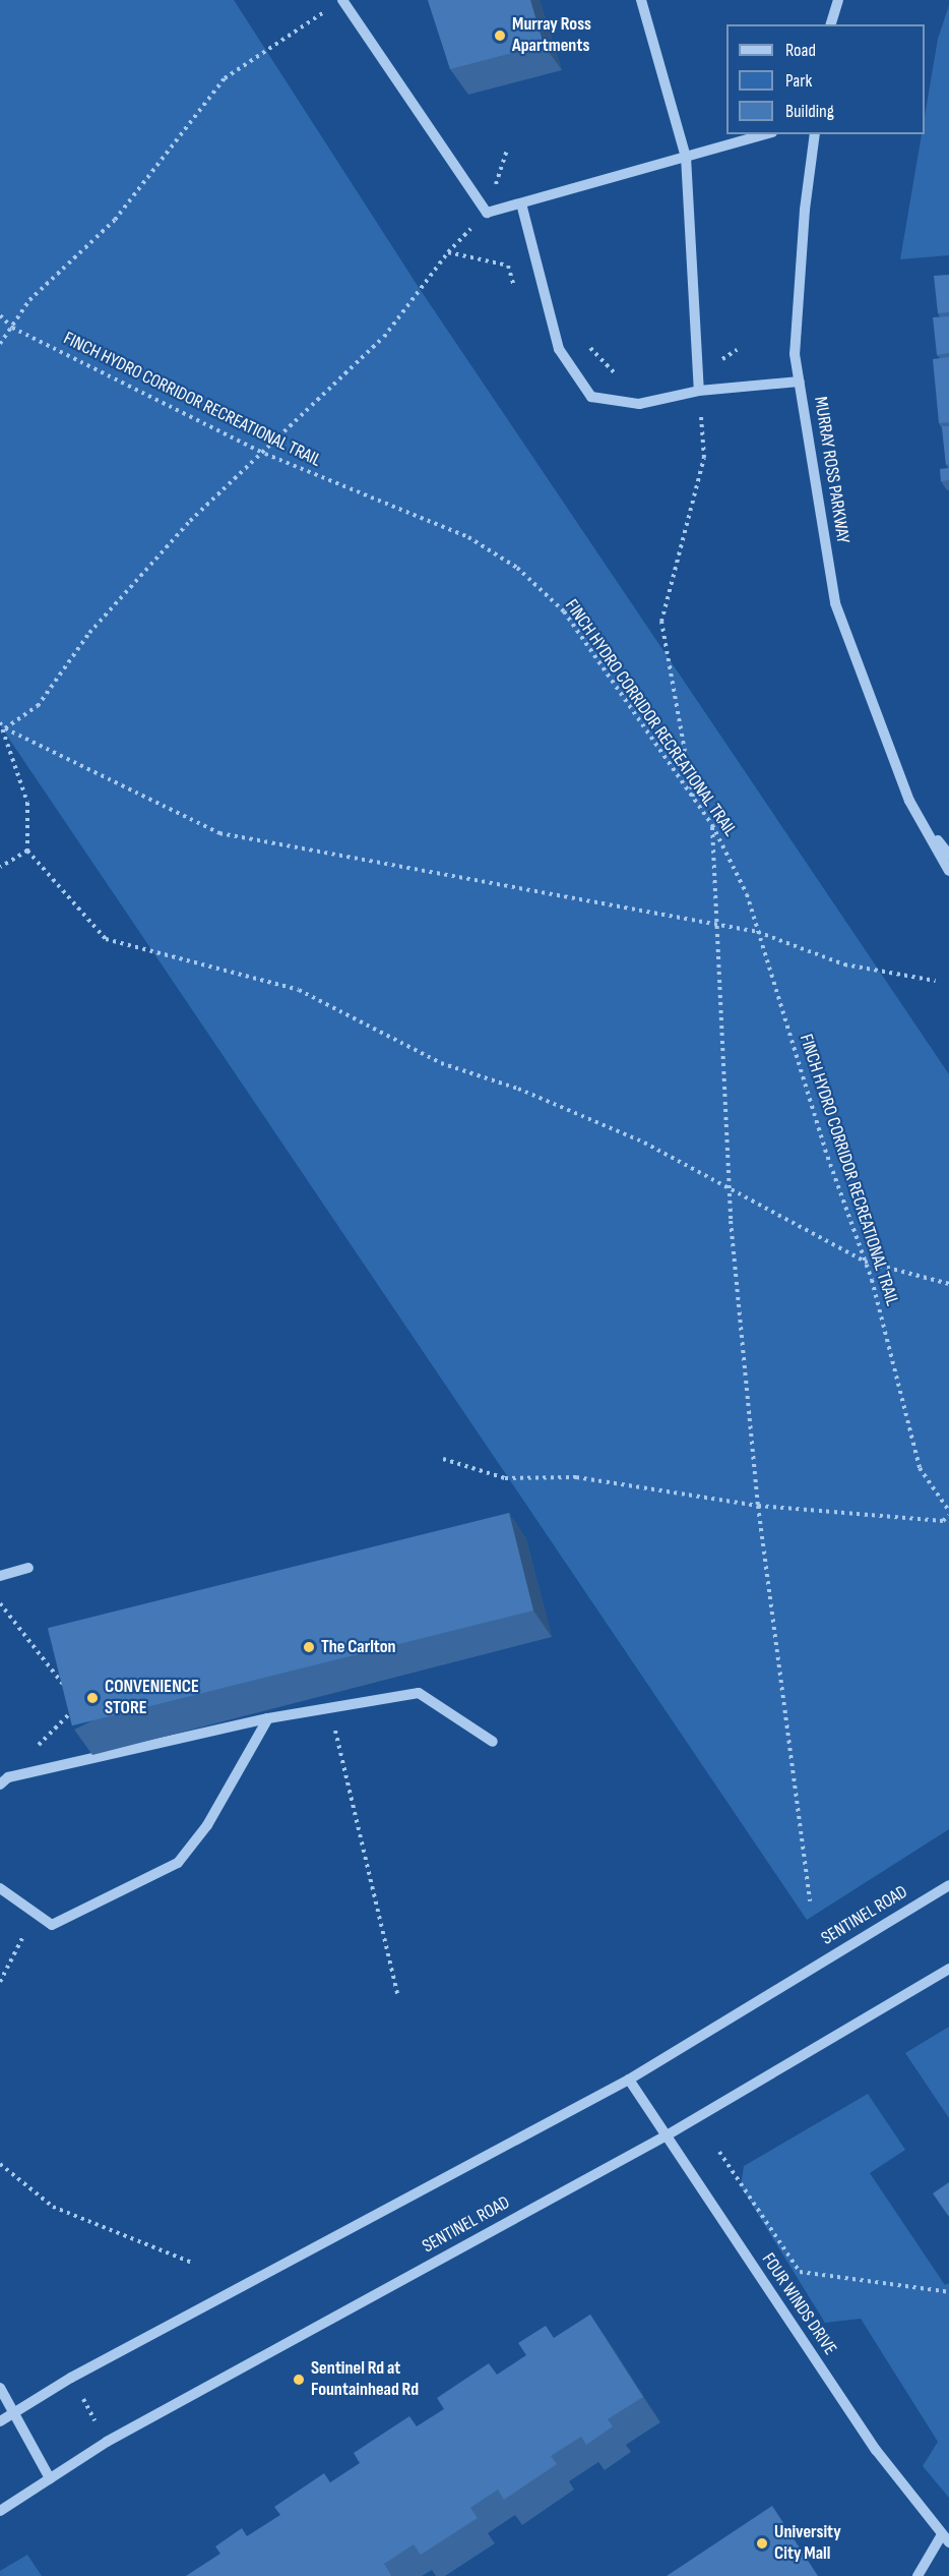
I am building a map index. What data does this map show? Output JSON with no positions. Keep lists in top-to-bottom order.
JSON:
{
  "streets": {
    "street": ["MURRAY ROSS PARKWAY", "SENTINEL ROAD", "FOUR WINDS DRIVE"],
    "path": ["FINCH HYDRO CORRIDOR RECREATIONAL TRAIL"]
  },
  "crossings": [
    ["SENTINEL ROAD", "FOUR WINDS DRIVE"]
  ],
  "places": [
    "Murray Ross Apartments",
    "The Carlton",
    "CONVENIENCE STORE",
    "Sentinel Rd at Fountainhead Rd",
    "University City Mall"
  ],
  "legend": ["Road", "Park", "Building"]
}
